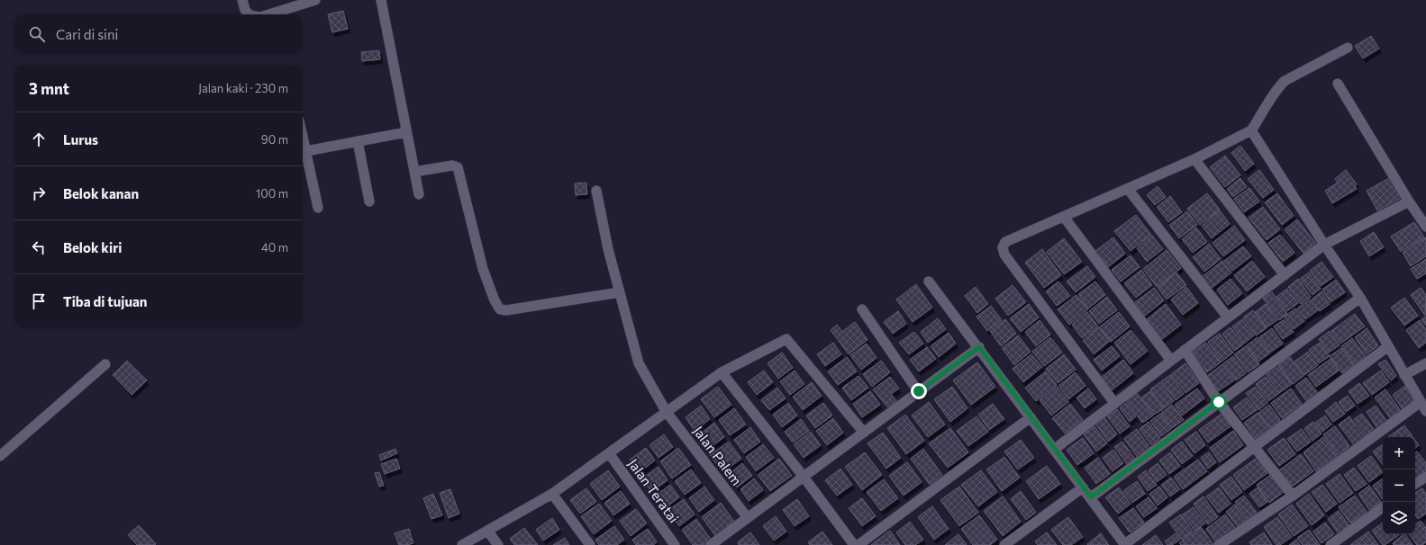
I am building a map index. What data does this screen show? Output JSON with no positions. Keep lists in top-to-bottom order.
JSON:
{
  "streets": {
    "street": ["Jalan Palem", "Jalan Teratai"]
  },
  "page": {
    "search": "Cari di sini",
    "heading": ["3 mnt", "Jalan kaki · 230 m"],
    "list": [
      ["Lurus", "90 m"],
      ["Belok kanan", "100 m"],
      ["Belok kiri", "40 m"],
      "Tiba di tujuan"
    ],
    "map_buttons": ["+", "−"]
  }
}
